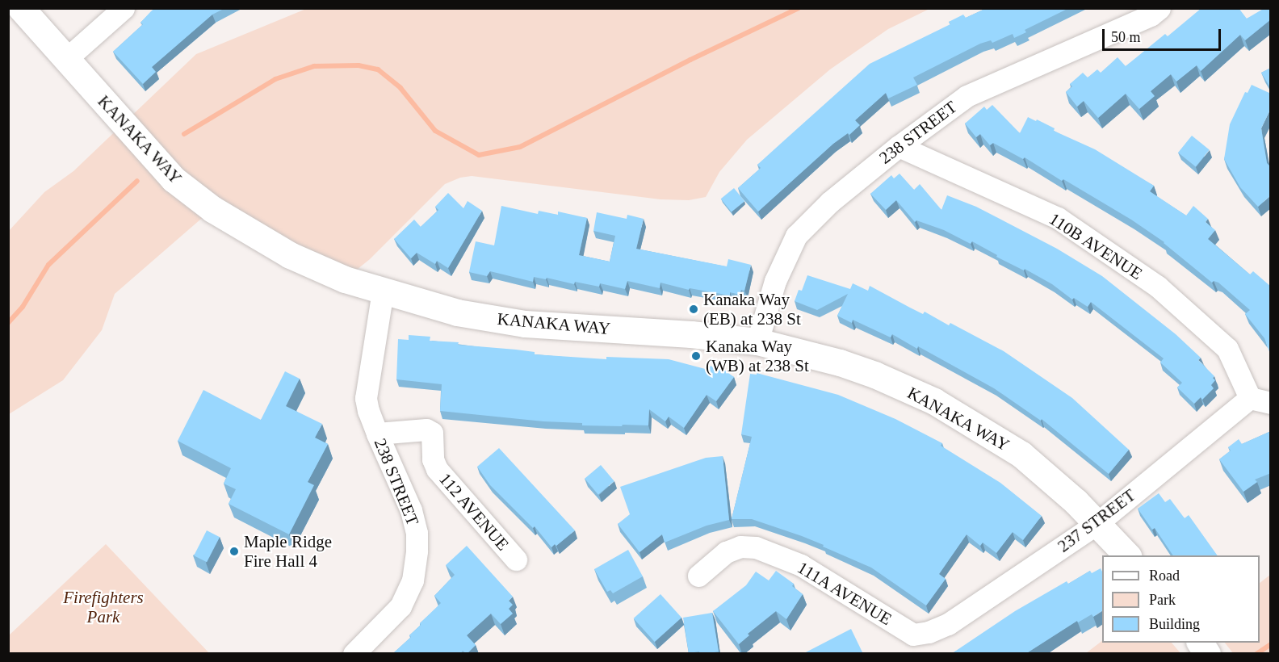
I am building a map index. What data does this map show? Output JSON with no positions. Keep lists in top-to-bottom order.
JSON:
{
  "streets": {
    "main road": ["KANAKA WAY"],
    "street": [
      "238 STREET",
      "110B AVENUE",
      "112 AVENUE",
      "237 STREET",
      "111A AVENUE"
    ]
  },
  "crossings": [
    ["238 STREET", "KANAKA WAY"],
    ["238 STREET", "110B AVENUE"],
    ["238 STREET", "112 AVENUE"],
    ["KANAKA WAY", "237 STREET"],
    ["110B AVENUE", "237 STREET"],
    ["237 STREET", "111A AVENUE"]
  ],
  "parks": ["Firefighters Park"],
  "places": ["Kanaka Way (EB) at 238 St", "Kanaka Way (WB) at 238 St", "Maple Ridge Fire Hall 4"],
  "legend": ["Road", "Park", "Building"],
  "scale_bar": "50 m"
}
